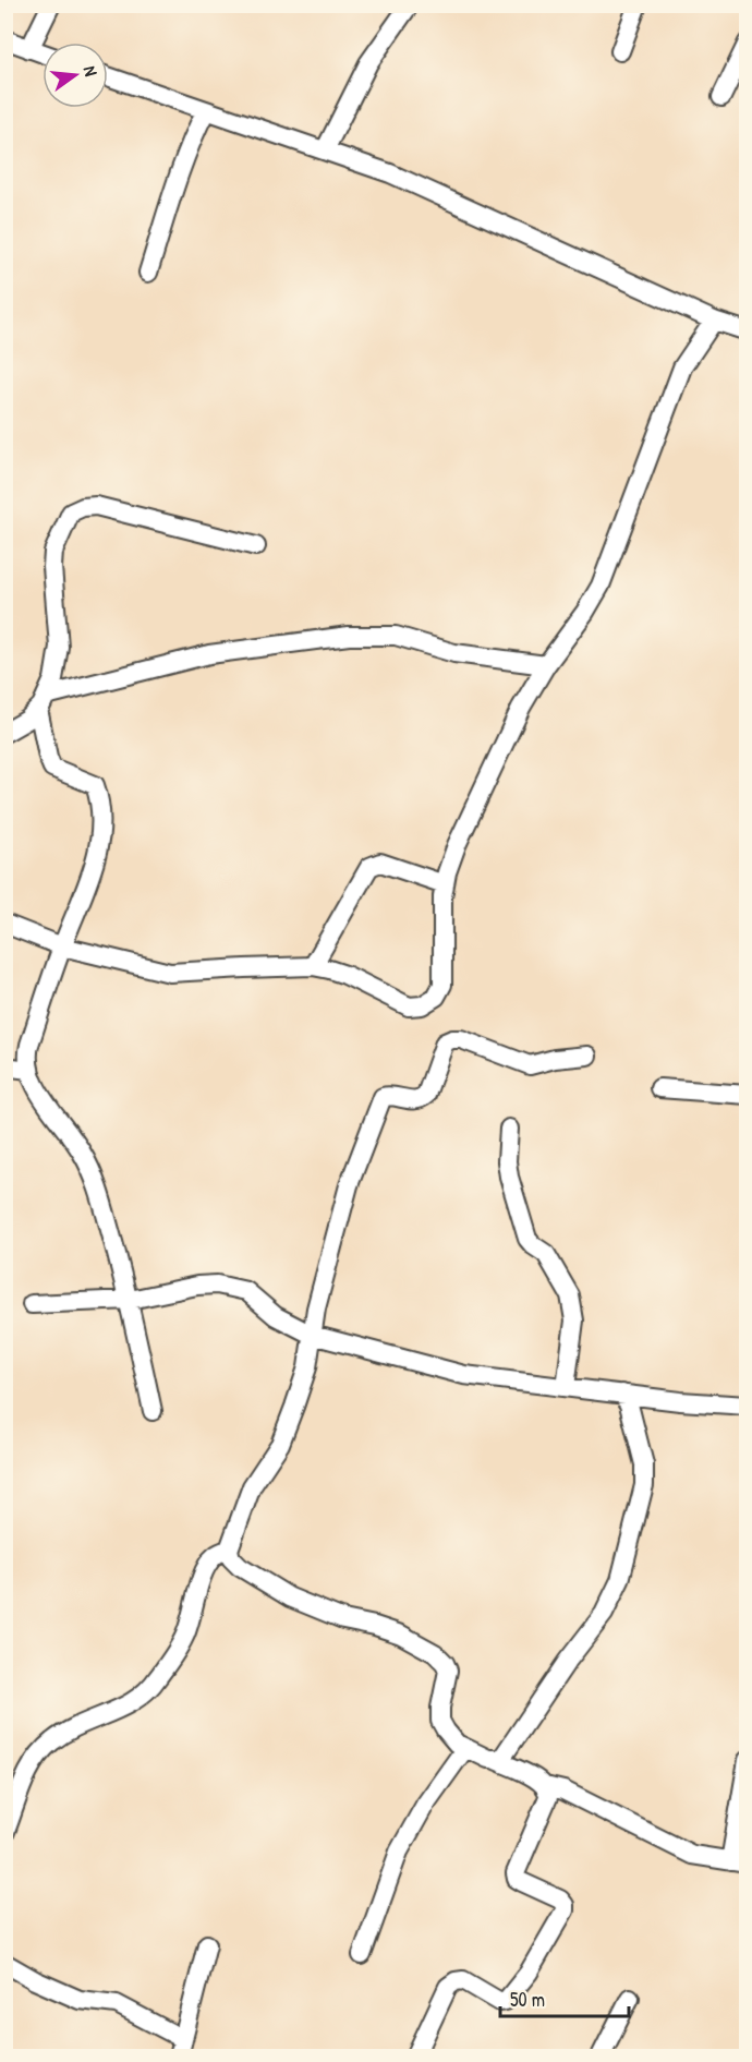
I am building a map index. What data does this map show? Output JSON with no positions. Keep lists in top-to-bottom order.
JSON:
{
  "scale_bar": "50 m",
  "north": "right"
}
